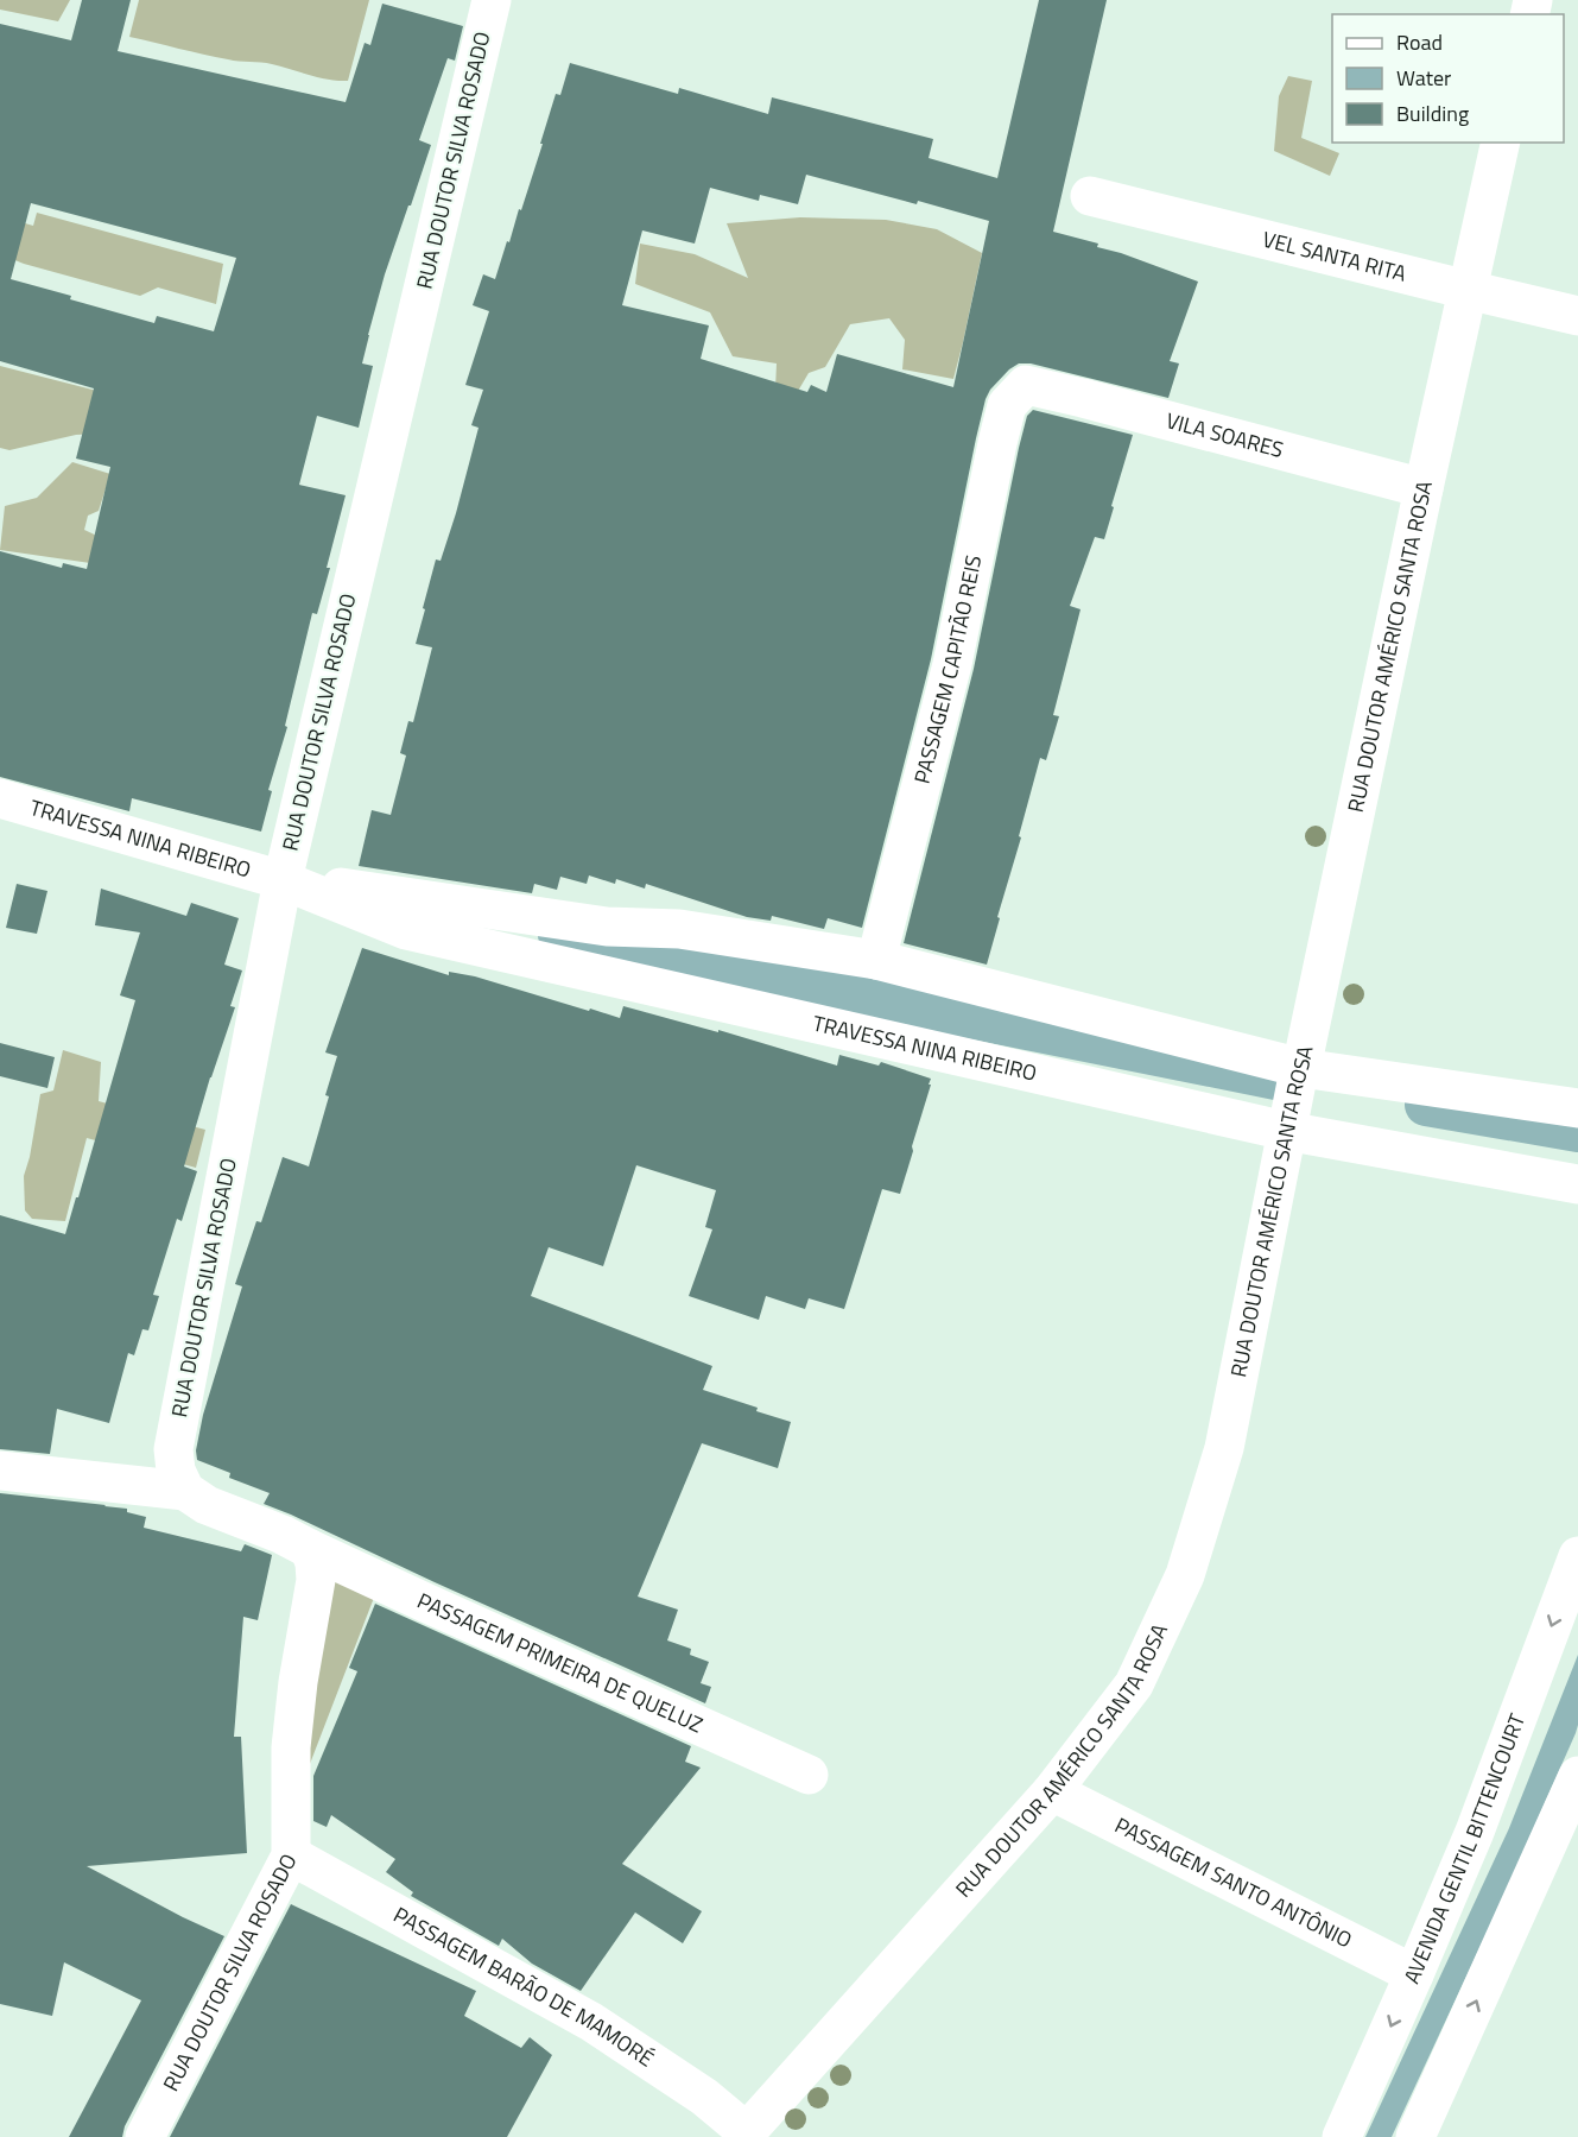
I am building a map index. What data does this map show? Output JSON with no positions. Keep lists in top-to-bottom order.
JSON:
{
  "streets": {
    "street": [
      "RUA DOUTOR SILVA ROSADO",
      "VEL SANTA RITA",
      "VILA SOARES",
      "RUA DOUTOR AMÉRICO SANTA ROSA",
      "PASSAGEM CAPITÃO REIS",
      "TRAVESSA NINA RIBEIRO",
      "PASSAGEM PRIMEIRA DE QUELUZ",
      "AVENIDA GENTIL BITTENCOURT",
      "PASSAGEM SANTO ANTÔNIO",
      "PASSAGEM BARÃO DE MAMORÉ"
    ]
  },
  "crossings": [
    ["RUA DOUTOR SILVA ROSADO", "TRAVESSA NINA RIBEIRO"],
    ["RUA DOUTOR SILVA ROSADO", "PASSAGEM PRIMEIRA DE QUELUZ"],
    ["RUA DOUTOR SILVA ROSADO", "PASSAGEM BARÃO DE MAMORÉ"],
    ["VEL SANTA RITA", "RUA DOUTOR AMÉRICO SANTA ROSA"],
    ["VILA SOARES", "RUA DOUTOR AMÉRICO SANTA ROSA"],
    ["VILA SOARES", "PASSAGEM CAPITÃO REIS"],
    ["RUA DOUTOR AMÉRICO SANTA ROSA", "TRAVESSA NINA RIBEIRO"],
    ["RUA DOUTOR AMÉRICO SANTA ROSA", "PASSAGEM SANTO ANTÔNIO"],
    ["RUA DOUTOR AMÉRICO SANTA ROSA", "PASSAGEM BARÃO DE MAMORÉ"],
    ["PASSAGEM CAPITÃO REIS", "TRAVESSA NINA RIBEIRO"],
    ["AVENIDA GENTIL BITTENCOURT", "PASSAGEM SANTO ANTÔNIO"]
  ],
  "legend": ["Road", "Water", "Building"]
}
